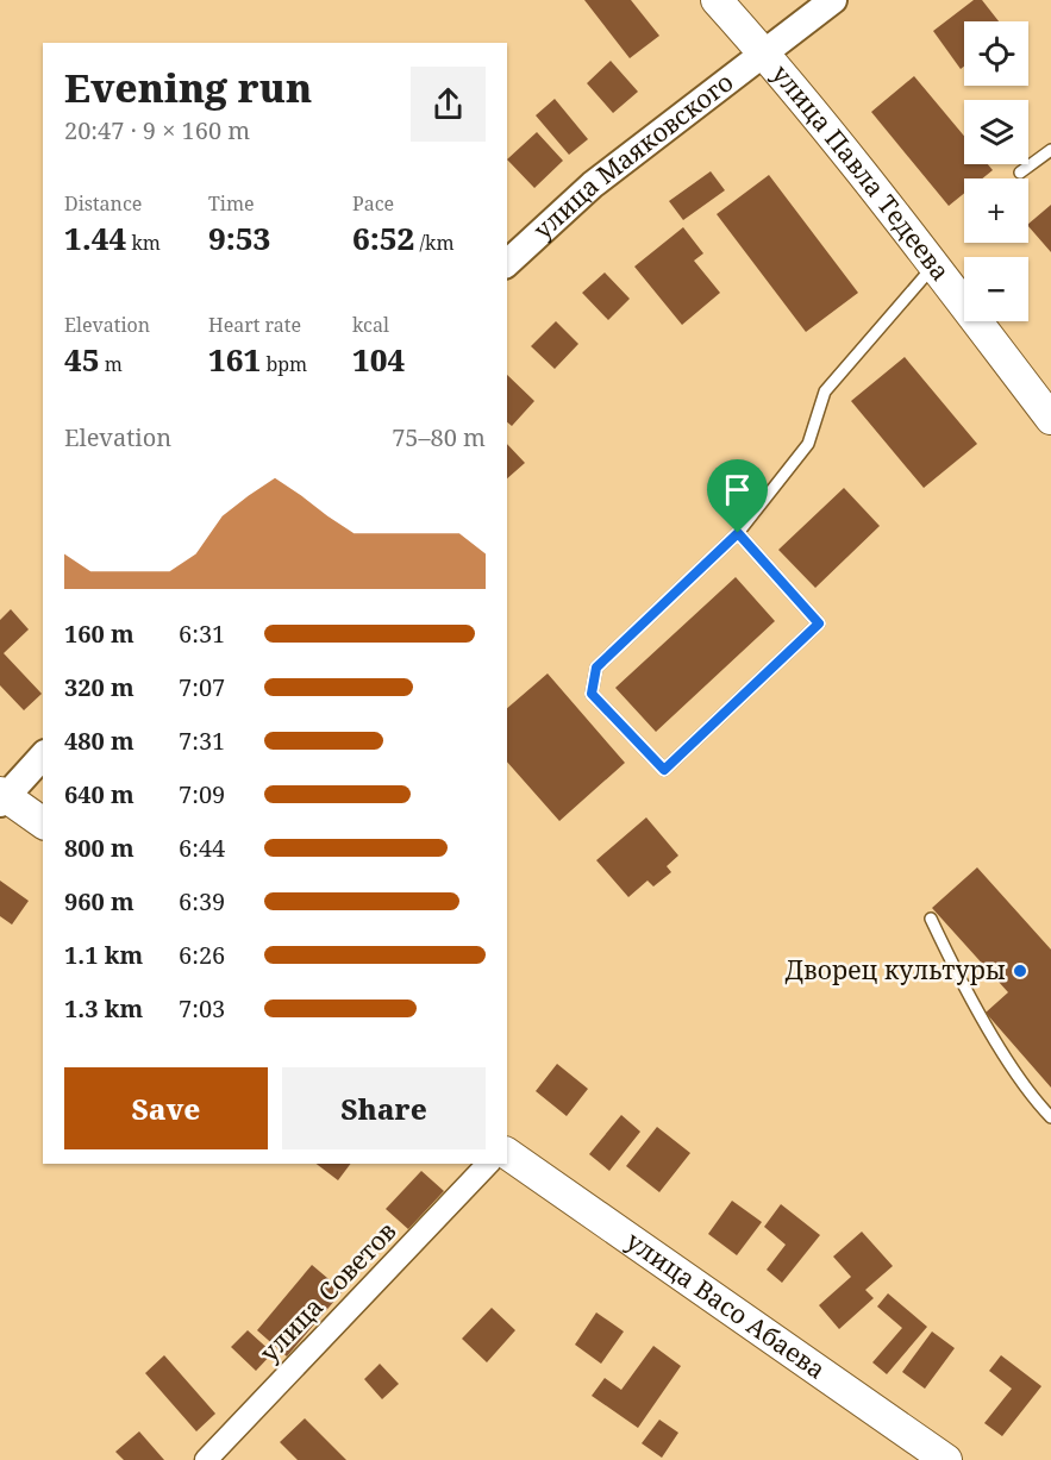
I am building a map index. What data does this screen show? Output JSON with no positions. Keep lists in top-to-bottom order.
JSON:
{
  "streets": {
    "main road": ["улица Павла Тедеева", "улица Васо Абаева"],
    "street": ["улица Маяковского", "улица Советов"]
  },
  "crossings": [
    ["улица Маяковского", "улица Павла Тедеева"]
  ],
  "places": ["Дворец культуры"],
  "page": {
    "map_buttons": ["+", "−"],
    "heading": ["Evening run", "20:47 · 9 × 160 m"],
    "stats": [
      ["Distance", "1.44 km"],
      ["Time", "9:53"],
      ["Pace", "6:52 /km"],
      ["Elevation", "45 m"],
      ["Heart rate", "161 bpm"],
      ["kcal", "104"]
    ],
    "chart": ["Elevation", "75–80 m"],
    "list": [
      {
        "name": "160 m",
        "note": "6:31"
      },
      {
        "name": "320 m",
        "note": "7:07"
      },
      {
        "name": "480 m",
        "note": "7:31"
      },
      {
        "name": "640 m",
        "note": "7:09"
      },
      {
        "name": "800 m",
        "note": "6:44"
      },
      {
        "name": "960 m",
        "note": "6:39"
      },
      {
        "name": "1.1 km",
        "note": "6:26"
      },
      {
        "name": "1.3 km",
        "note": "7:03"
      }
    ],
    "buttons": ["Save", "Share"]
  }
}
